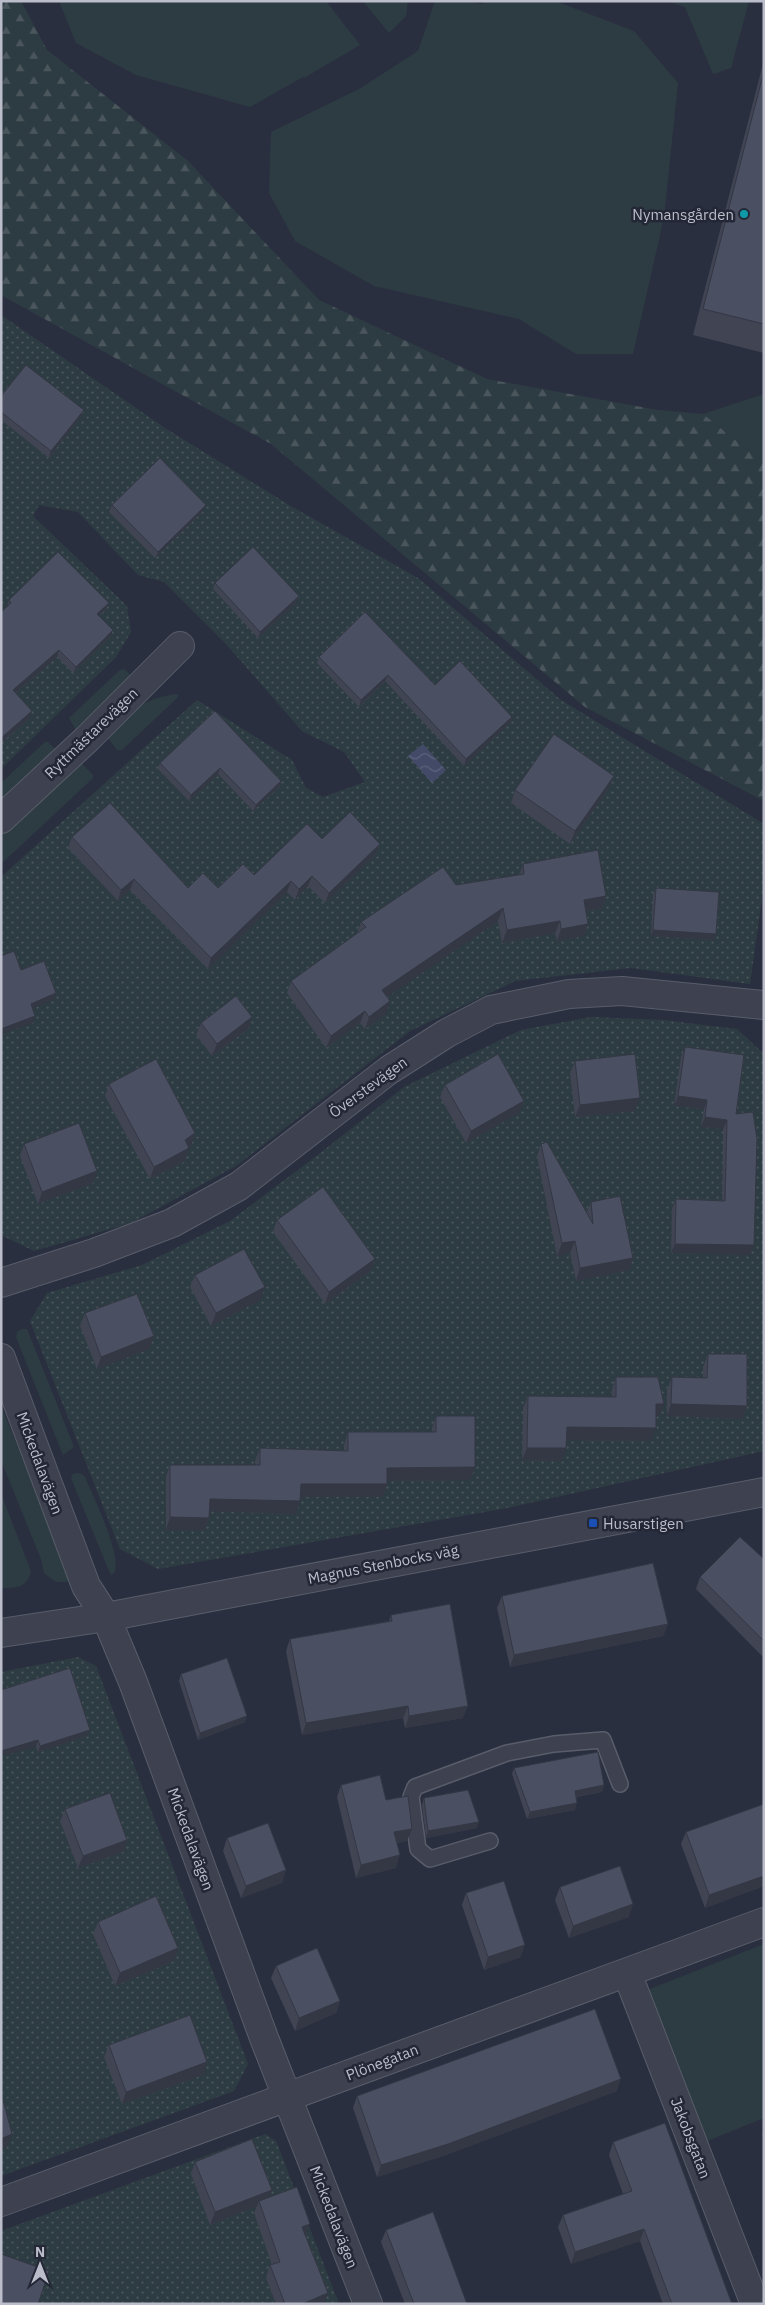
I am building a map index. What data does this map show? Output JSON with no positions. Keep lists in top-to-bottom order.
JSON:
{
  "streets": {
    "street": [
      "Ryttmästarevägen",
      "Överstevägen",
      "Mickedalavägen",
      "Magnus Stenbocks väg",
      "Plönegatan",
      "Jakobsgatan"
    ]
  },
  "crossings": [
    ["Mickedalavägen", "Magnus Stenbocks väg"],
    ["Mickedalavägen", "Plönegatan"],
    ["Plönegatan", "Jakobsgatan"]
  ],
  "places": {
    "other": ["Nymansgården"],
    "transit": ["Husarstigen"]
  },
  "north": "top"
}
